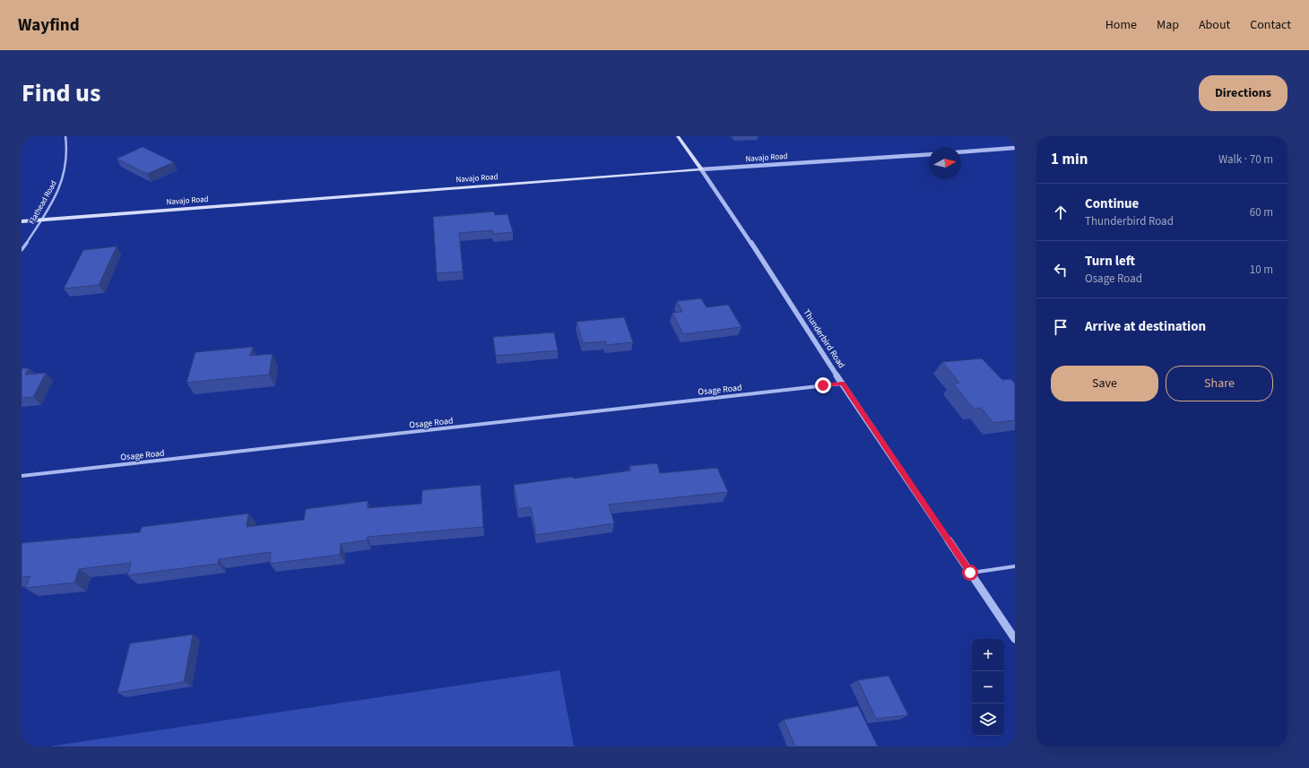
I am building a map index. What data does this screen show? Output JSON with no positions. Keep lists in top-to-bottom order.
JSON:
{
  "streets": {
    "main road": ["Navajo Road", "Thunderbird Road"],
    "street": ["Flathead Road", "Osage Road"]
  },
  "crossings": [
    ["Navajo Road", "Flathead Road"],
    ["Navajo Road", "Thunderbird Road"],
    ["Thunderbird Road", "Osage Road"]
  ],
  "north": "right",
  "page": {
    "header": "Wayfind",
    "nav": [
      "Home",
      "Map",
      "About",
      "Contact"
    ],
    "title": "Find us",
    "buttons": [
      "Directions",
      ["Save", "Share"]
    ],
    "heading": ["1 min", "Walk · 70 m"],
    "list": [
      ["Continue", "Thunderbird Road", "60 m"],
      ["Turn left", "Osage Road", "10 m"],
      "Arrive at destination"
    ],
    "map_buttons": ["+", "−"]
  }
}
